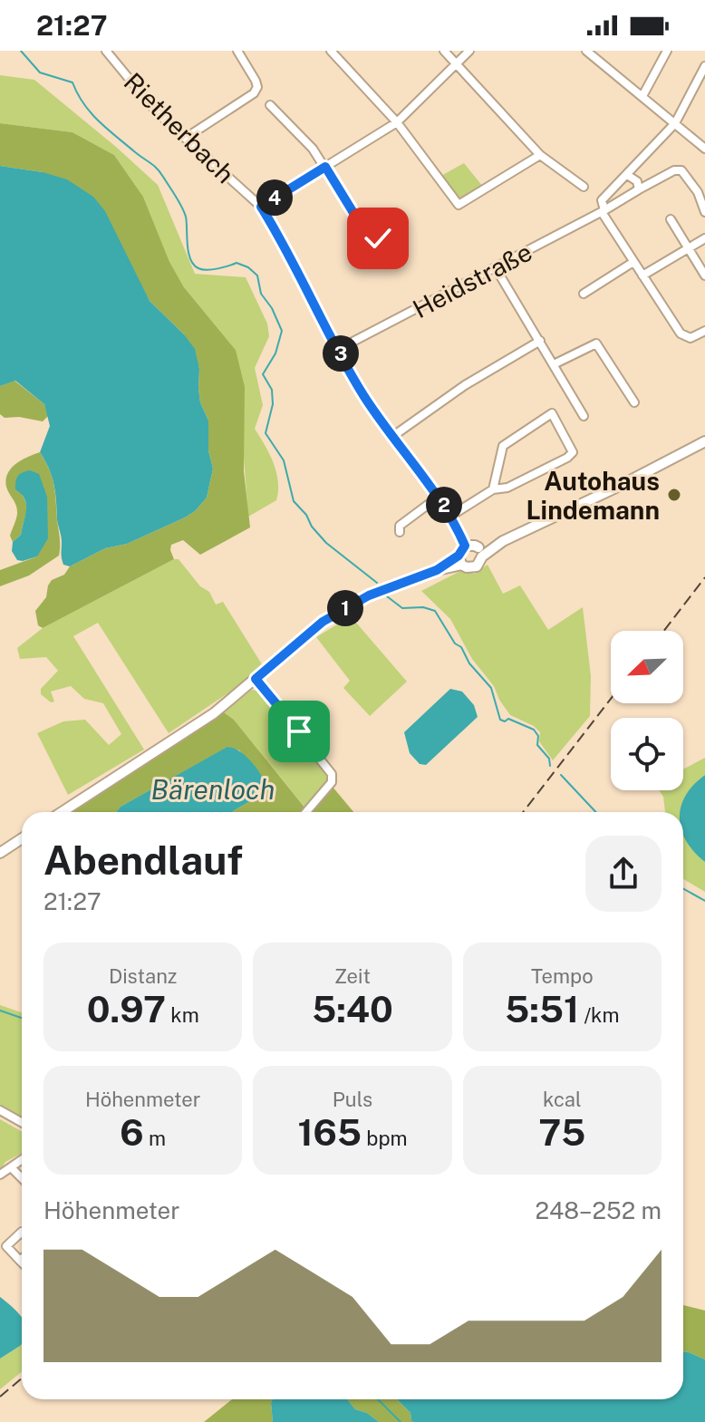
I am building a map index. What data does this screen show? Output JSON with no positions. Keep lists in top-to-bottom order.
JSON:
{
  "streets": {
    "street": ["Rietherbach", "Heidstraße"]
  },
  "crossings": [
    ["Rietherbach", "Heidstraße"]
  ],
  "water": ["Bärenloch"],
  "places": ["Autohaus Lindemann"],
  "north": "bottom left",
  "page": {
    "status": "21:27",
    "pins": [
      "4",
      "3",
      "2",
      "1"
    ],
    "heading": ["Abendlauf", "21:27"],
    "stats": [
      ["Distanz", "0.97 km"],
      ["Zeit", "5:40"],
      ["Tempo", "5:51 /km"],
      ["Höhenmeter", "6 m"],
      ["Puls", "165 bpm"],
      ["kcal", "75"]
    ],
    "chart": ["Höhenmeter", "248–252 m"]
  }
}
